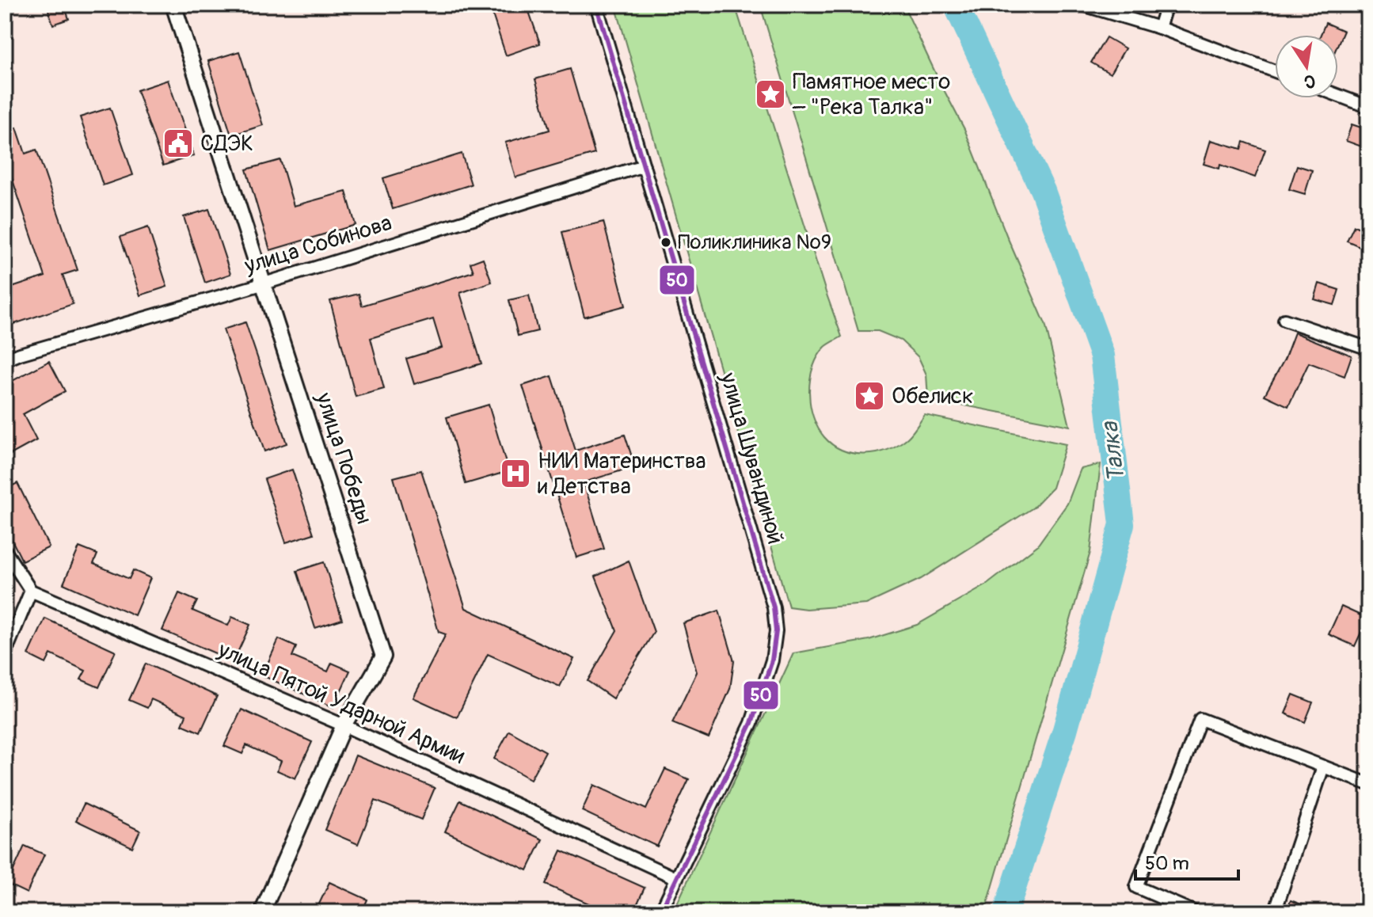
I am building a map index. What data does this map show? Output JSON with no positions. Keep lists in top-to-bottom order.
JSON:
{
  "streets": {
    "street": [
      "улица Собинова",
      "улица Победы",
      "улица Шувандиной",
      "улица Пятой Ударной Армии"
    ]
  },
  "crossings": [
    ["улица Собинова", "улица Победы"],
    ["улица Собинова", "улица Шувандиной"],
    ["улица Победы", "улица Пятой Ударной Армии"],
    ["улица Шувандиной", "улица Пятой Ударной Армии"]
  ],
  "water": ["Талка"],
  "places": {
    "place": ["Памятное место – \"Река Талка\"", "Обелиск"],
    "public building": ["СДЭК"],
    "other": ["Поликлиника №9"],
    "hospital": ["НИИ Материнства и Детства"]
  },
  "lines": ["transit line 50"],
  "scale_bar": "50 m",
  "north": "bottom"
}
